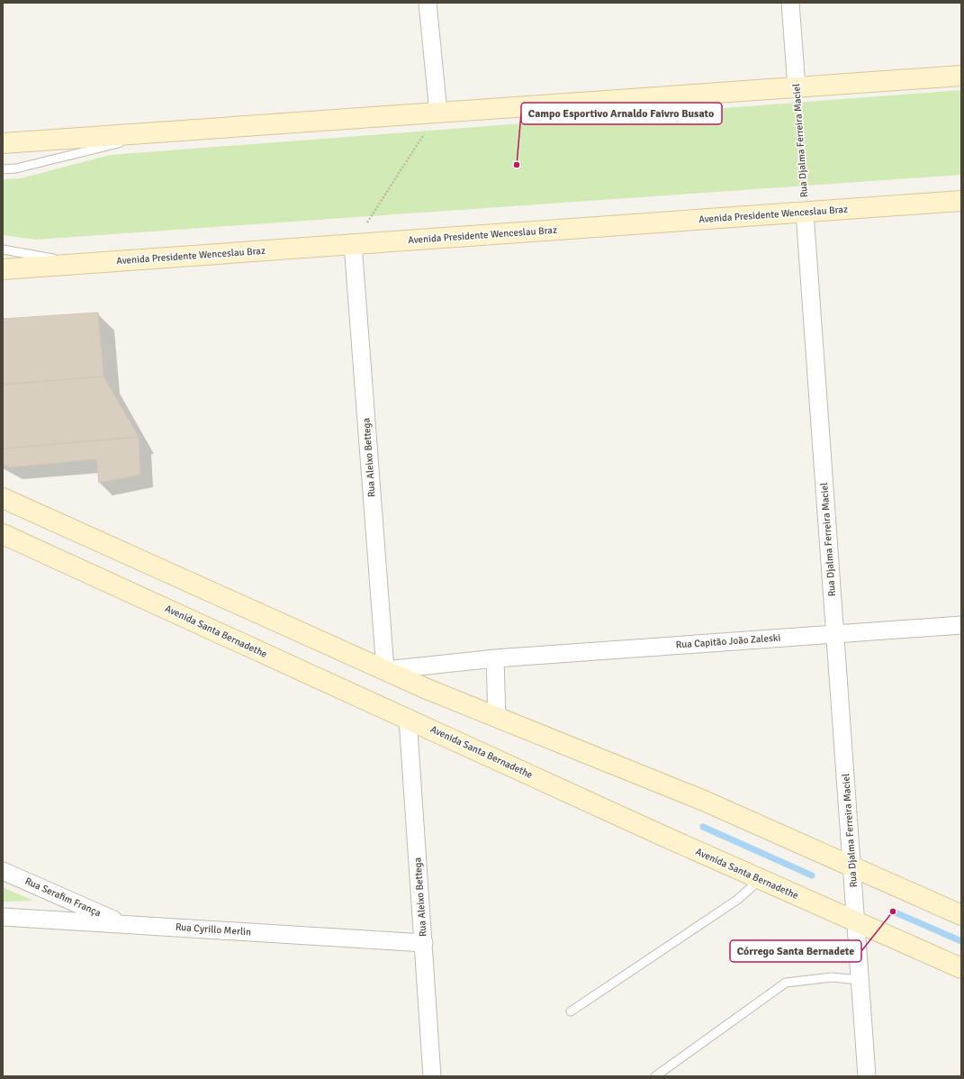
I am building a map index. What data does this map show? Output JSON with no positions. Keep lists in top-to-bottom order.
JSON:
{
  "streets": {
    "main road": ["Avenida Presidente Wenceslau Braz", "Avenida Santa Bernadethe"],
    "street": [
      "Rua Djalma Ferreira Maciel",
      "Rua Aleixo Bettega",
      "Rua Capitão João Zaleski",
      "Rua Serafim França",
      "Rua Cyrillo Merlin"
    ]
  },
  "crossings": [
    ["Rua Djalma Ferreira Maciel", "Avenida Presidente Wenceslau Braz"],
    ["Rua Djalma Ferreira Maciel", "Avenida Santa Bernadethe"],
    ["Rua Djalma Ferreira Maciel", "Rua Capitão João Zaleski"],
    ["Avenida Presidente Wenceslau Braz", "Rua Aleixo Bettega"],
    ["Rua Aleixo Bettega", "Avenida Santa Bernadethe"],
    ["Rua Aleixo Bettega", "Rua Capitão João Zaleski"],
    ["Rua Aleixo Bettega", "Rua Cyrillo Merlin"],
    ["Rua Serafim França", "Rua Cyrillo Merlin"]
  ],
  "places": ["Campo Esportivo Arnaldo Faivro Busato", "Córrego Santa Bernadete"]
}
